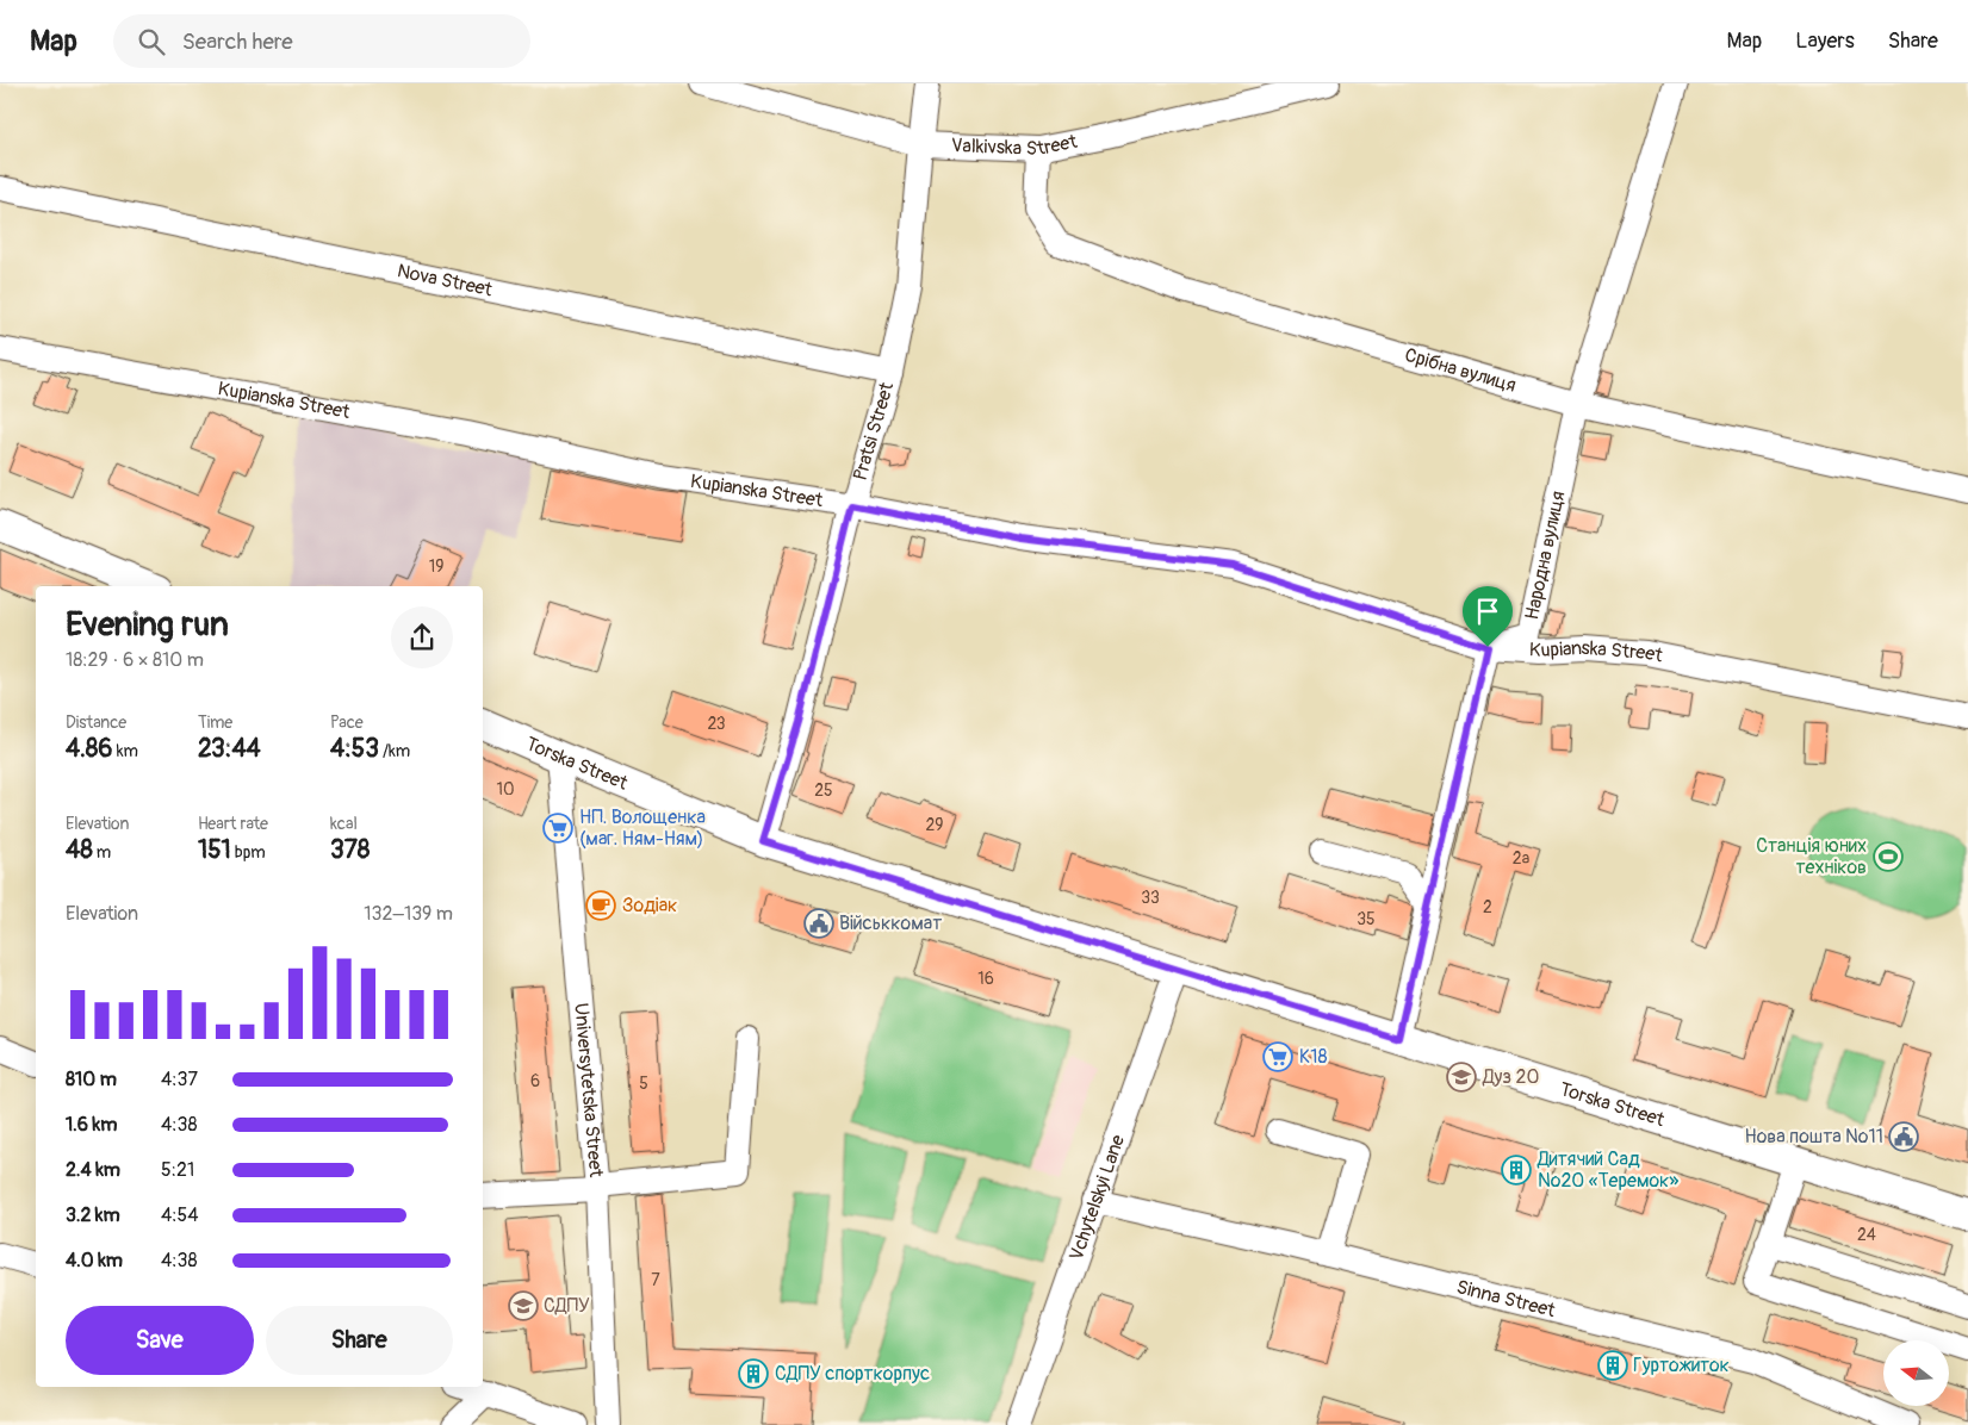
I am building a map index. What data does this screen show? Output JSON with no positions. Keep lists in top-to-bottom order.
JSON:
{
  "streets": {
    "main road": ["Torska Street"],
    "street": [
      "Valkivska Street",
      "Nova Street",
      "Срібна вулиця",
      "Kupianska Street",
      "Pratsi Street",
      "Народна вулиця",
      "Universytetska Street",
      "Vchytelskyi Lane",
      "Sinna Street"
    ]
  },
  "crossings": [
    ["Valkivska Street", "Срібна вулиця"],
    ["Valkivska Street", "Pratsi Street"],
    ["Nova Street", "Pratsi Street"],
    ["Срібна вулиця", "Народна вулиця"],
    ["Kupianska Street", "Pratsi Street"],
    ["Kupianska Street", "Народна вулиця"],
    ["Pratsi Street", "Torska Street"],
    ["Torska Street", "Universytetska Street"],
    ["Torska Street", "Vchytelskyi Lane"],
    ["Vchytelskyi Lane", "Sinna Street"]
  ],
  "places": {
    "supermarket": ["НП. Волощенка (маг. Ням-Ням)", "К18"],
    "sports": ["Станцiя юних технiков"],
    "cafe": ["Зодіак"],
    "public building": ["Військкомат", "Нова пошта №11"],
    "school or university": ["Дуз 20", "СДПУ"],
    "building": ["Дитячий Сад №20 «Теремок»", "Гуртожиток", "СДПУ спорткорпус"]
  },
  "house_numbers": [
    "19",
    "23",
    "10",
    "25",
    "29",
    "2а",
    "33",
    "2",
    "35",
    "16",
    "6",
    "5",
    "24",
    "7"
  ],
  "north": "left",
  "page": {
    "header": "Map",
    "search": "Search here",
    "nav": ["Map", "Layers", "Share"],
    "heading": ["Evening run", "18:29 · 6 × 810 m"],
    "stats": [
      ["Distance", "4.86 km"],
      ["Time", "23:44"],
      ["Pace", "4:53 /km"],
      ["Elevation", "48 m"],
      ["Heart rate", "151 bpm"],
      ["kcal", "378"]
    ],
    "chart": ["Elevation", "132–139 m"],
    "list": [
      {
        "name": "810 m",
        "note": "4:37"
      },
      {
        "name": "1.6 km",
        "note": "4:38"
      },
      {
        "name": "2.4 km",
        "note": "5:21"
      },
      {
        "name": "3.2 km",
        "note": "4:54"
      },
      {
        "name": "4.0 km",
        "note": "4:38"
      }
    ],
    "buttons": ["Save", "Share"]
  }
}
